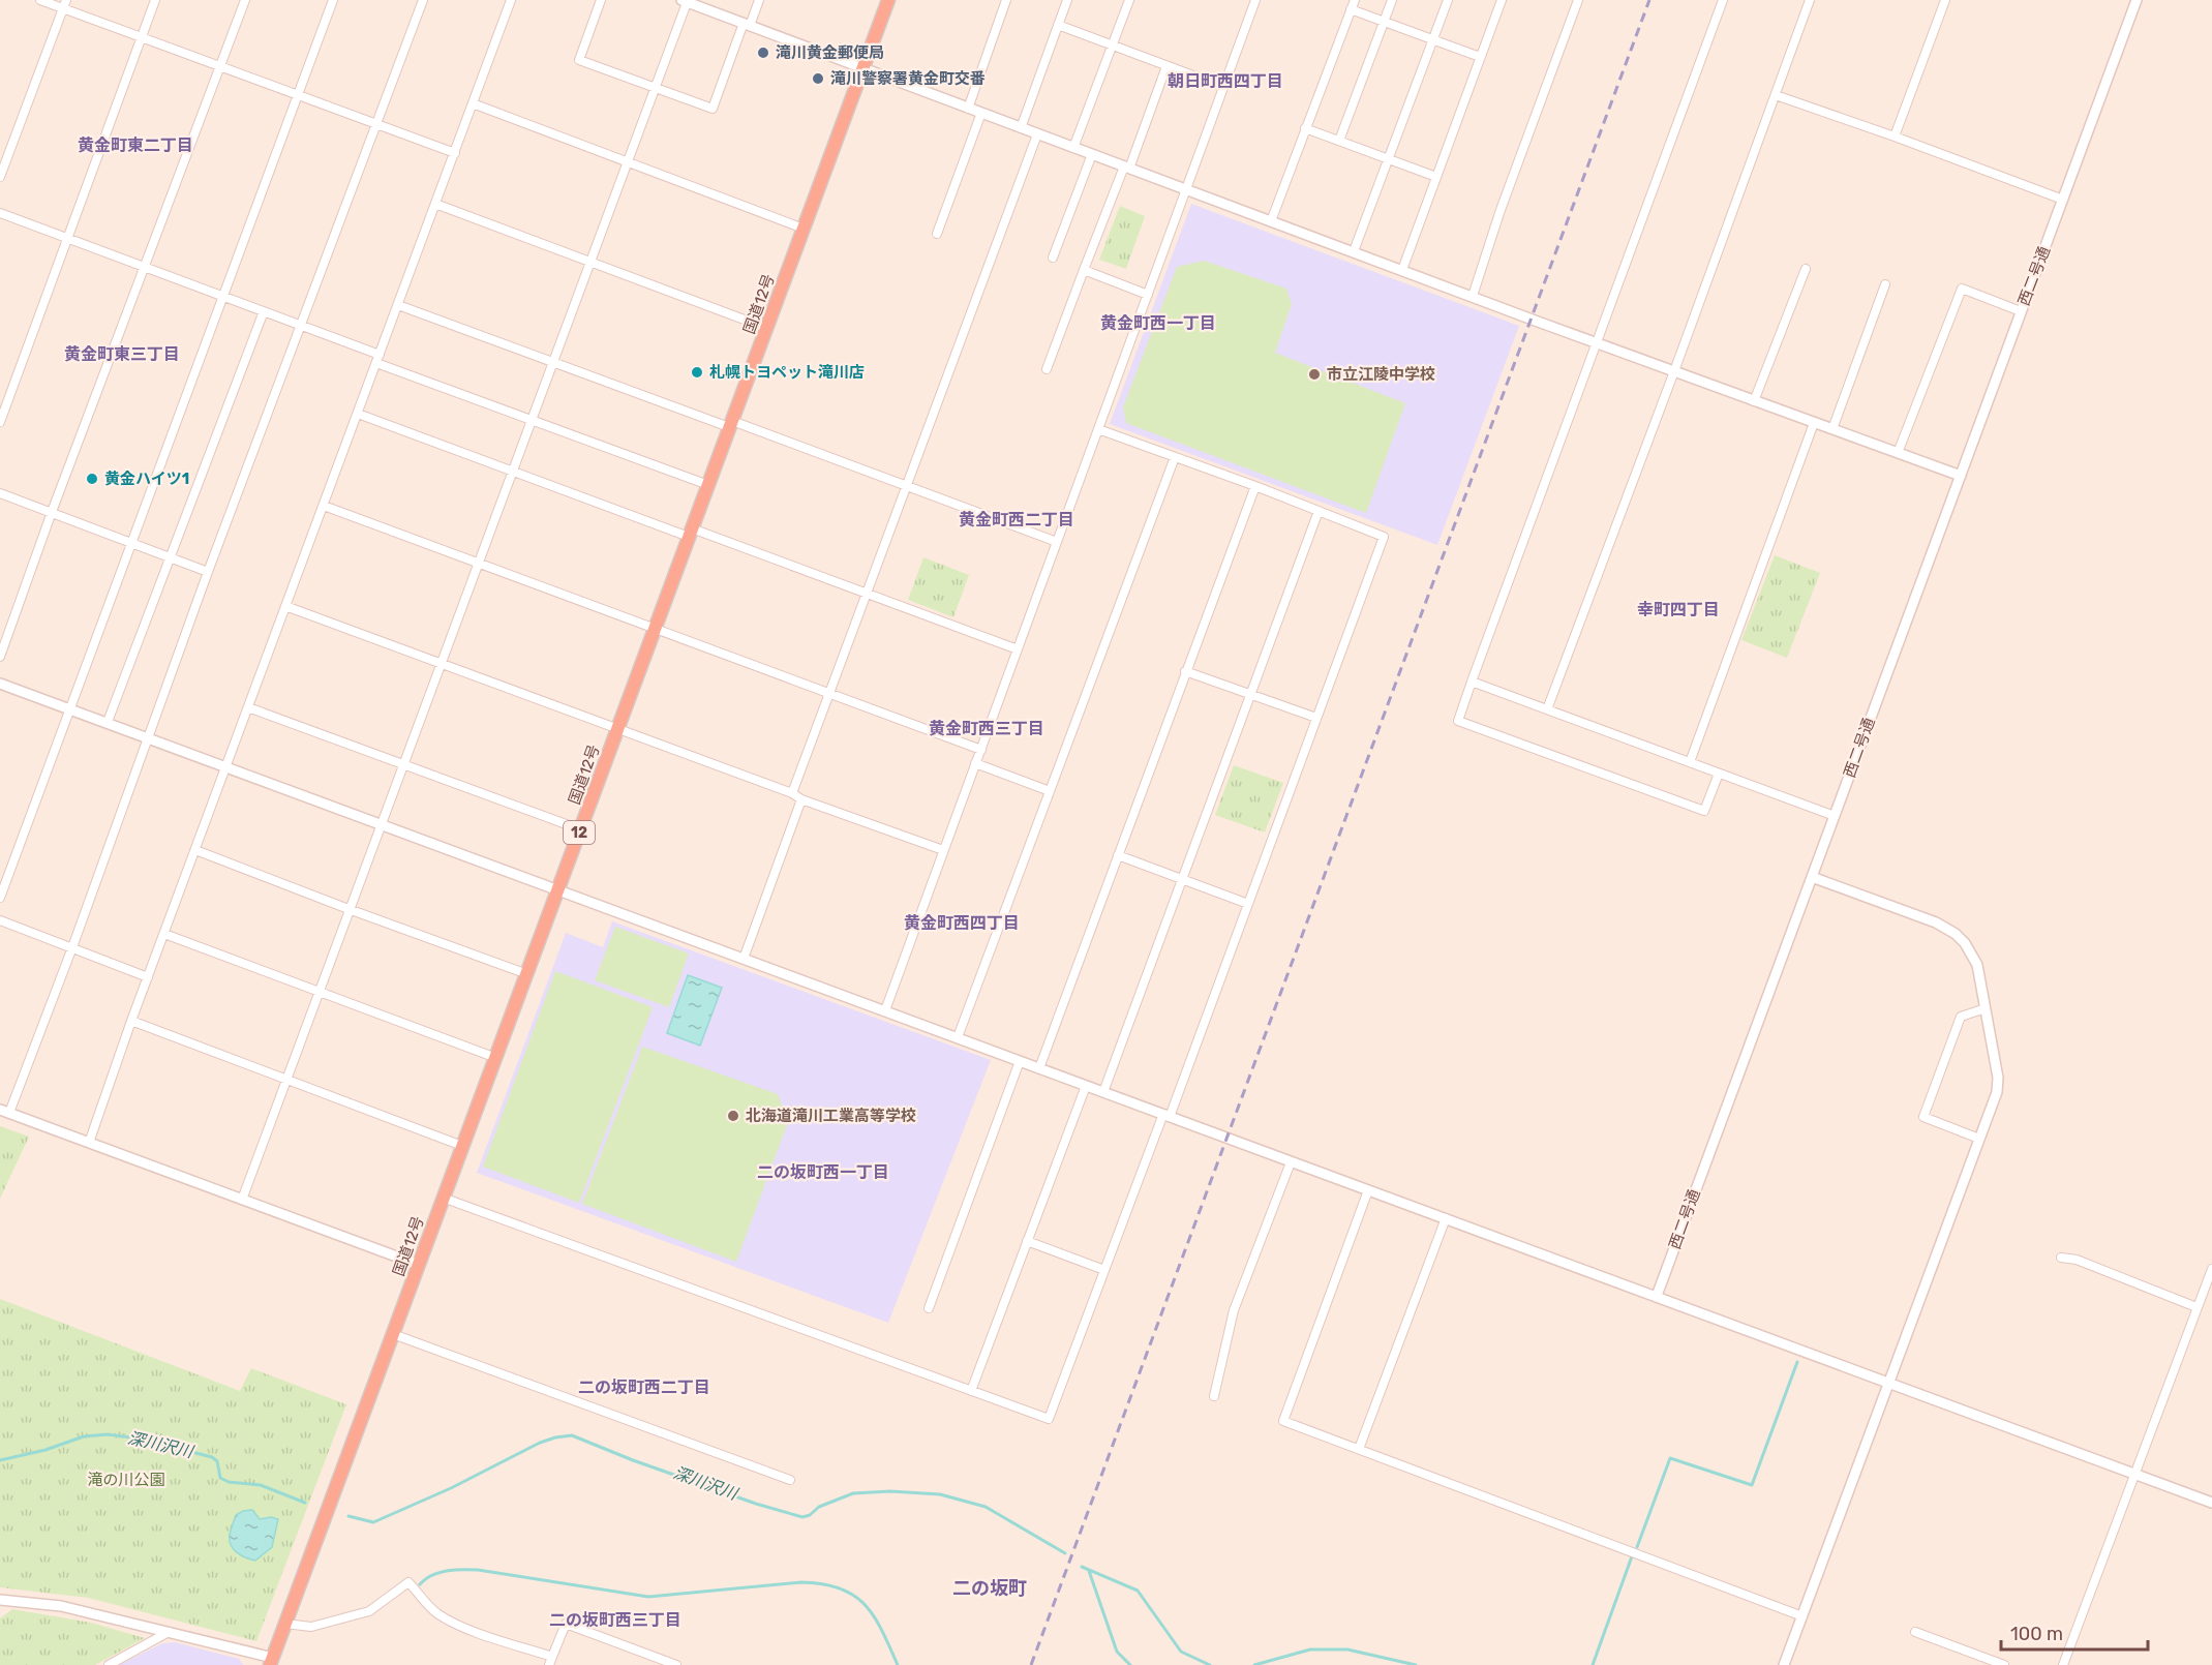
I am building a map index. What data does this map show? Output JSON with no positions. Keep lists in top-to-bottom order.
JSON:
{
  "streets": {
    "highway": ["国道12号", "12"],
    "street": ["西二号通"]
  },
  "districts": [
    "朝日町西四丁目",
    "黄金町東二丁目",
    "黄金町西一丁目",
    "黄金町東三丁目",
    "黄金町西二丁目",
    "幸町四丁目",
    "黄金町西三丁目",
    "黄金町西四丁目",
    "二の坂町西一丁目",
    "二の坂町西二丁目",
    "二の坂町",
    "二の坂町西三丁目"
  ],
  "water": ["深川沢川"],
  "parks": ["滝の川公園"],
  "places": [
    "滝川黄金郵便局",
    "滝川警察署黄金町交番",
    "札幌トヨペット滝川店",
    "市立江陵中学校",
    "黄金ハイツ1",
    "北海道滝川工業高等学校"
  ],
  "scale_bar": "100 m"
}
